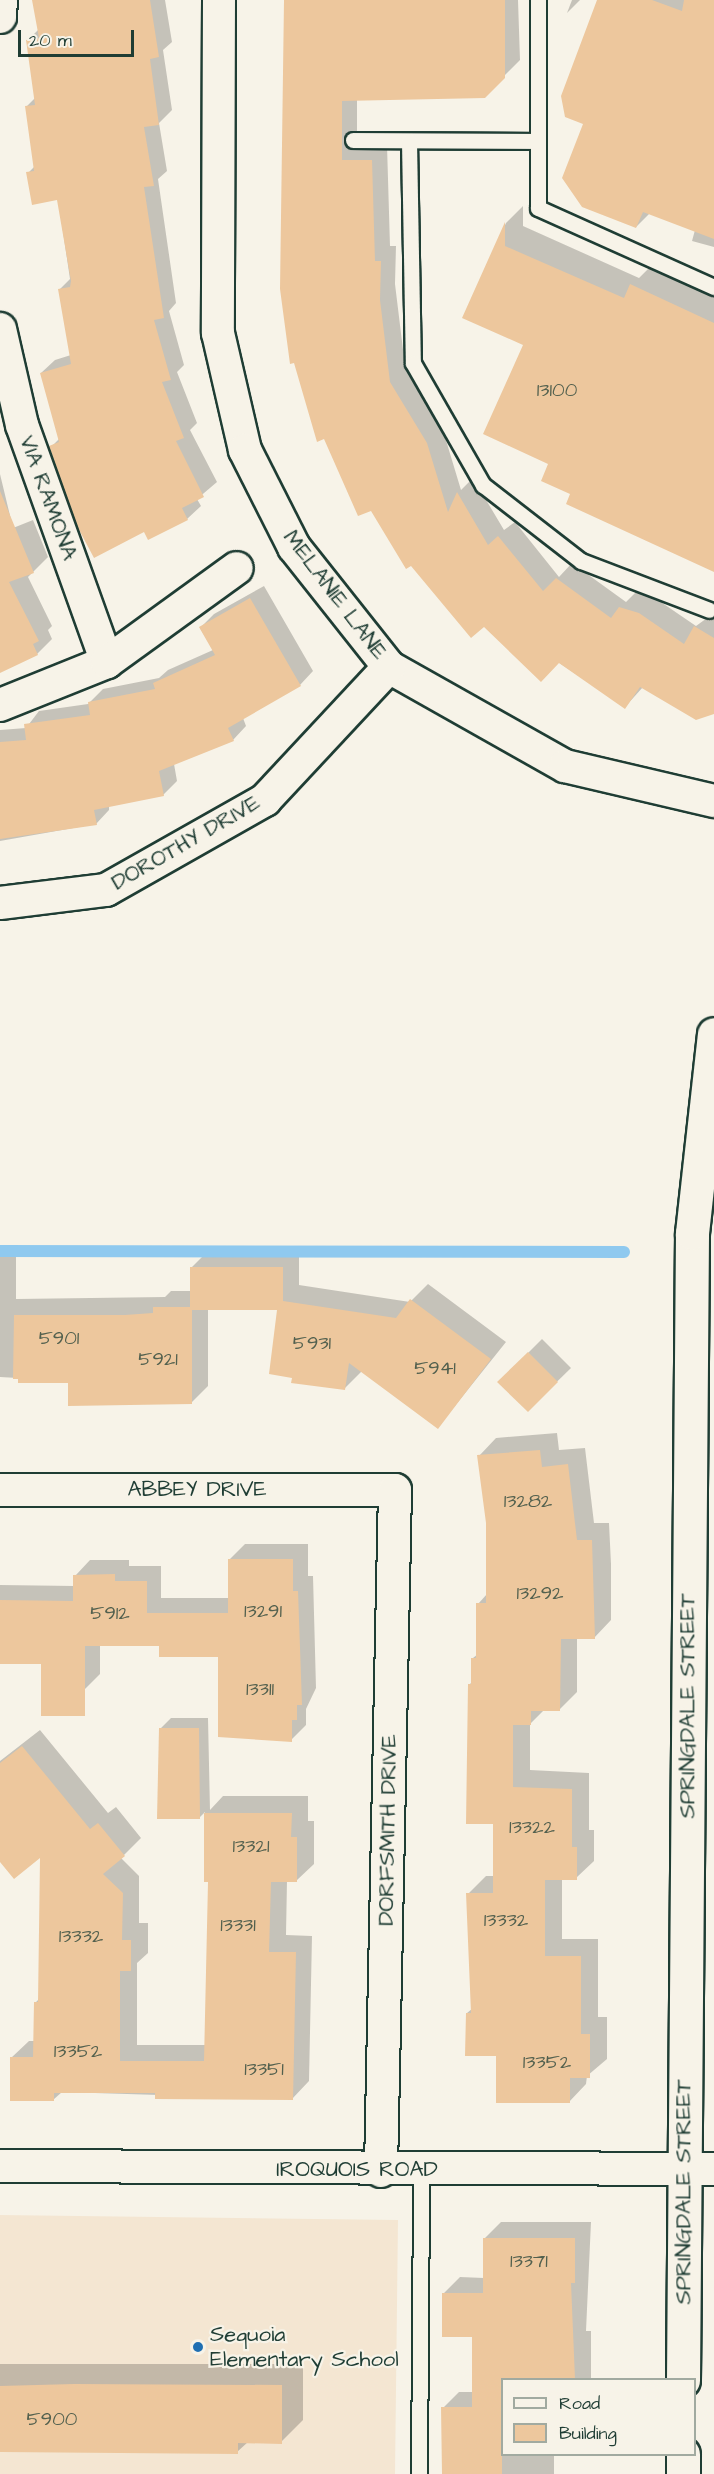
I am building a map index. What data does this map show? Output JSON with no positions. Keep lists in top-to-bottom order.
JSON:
{
  "streets": {
    "main road": ["SPRINGDALE STREET"],
    "street": [
      "VIA RAMONA",
      "MELANIE LANE",
      "DOROTHY DRIVE",
      "ABBEY DRIVE",
      "DORFSMITH DRIVE",
      "IROQUOIS ROAD"
    ]
  },
  "crossings": [
    ["MELANIE LANE", "DOROTHY DRIVE"],
    ["ABBEY DRIVE", "DORFSMITH DRIVE"],
    ["SPRINGDALE STREET", "IROQUOIS ROAD"],
    ["DORFSMITH DRIVE", "IROQUOIS ROAD"]
  ],
  "places": ["Sequoia Elementary School"],
  "house_numbers": [
    "13100",
    "5901",
    "5931",
    "5921",
    "5941",
    "13282",
    "13292",
    "13291",
    "5912",
    "13311",
    "13322",
    "13321",
    "13332",
    "13331",
    "13332",
    "13352",
    "13352",
    "13351",
    "13371",
    "5900"
  ],
  "legend": ["Road", "Building"],
  "scale_bar": "20 m"
}
